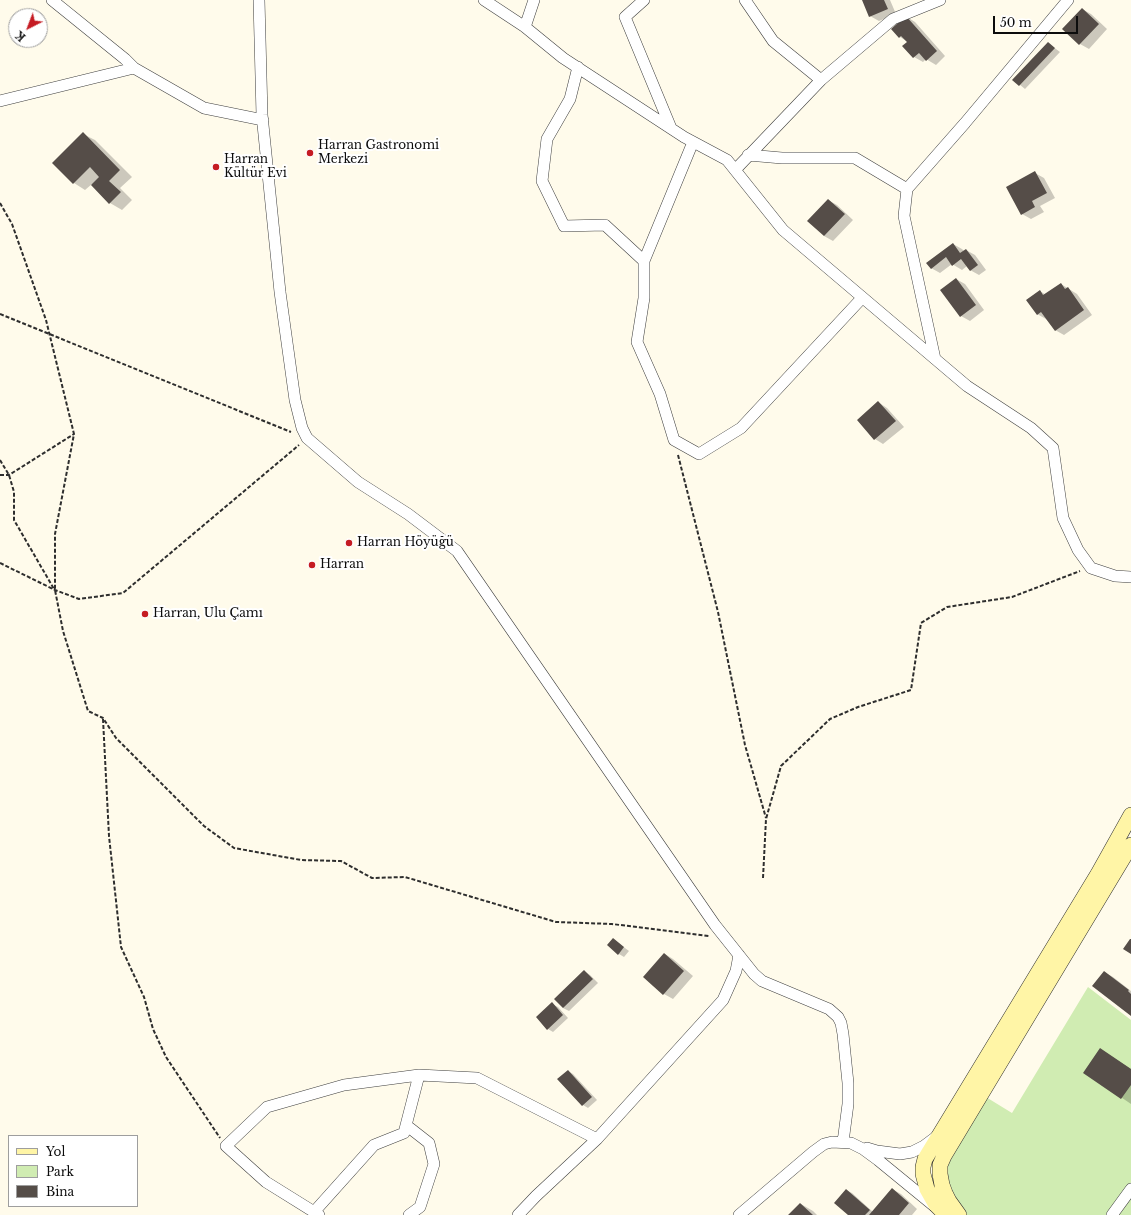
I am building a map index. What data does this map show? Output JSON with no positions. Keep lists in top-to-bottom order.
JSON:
{
  "places": [
    "Harran Gastronomi Merkezi",
    "Harran Kültür Evi",
    "Harran Höyüğü",
    "Harran",
    "Harran, Ulu Çamı"
  ],
  "legend": ["Yol", "Park", "Bina"],
  "scale_bar": "50 m",
  "north": "bottom left"
}
